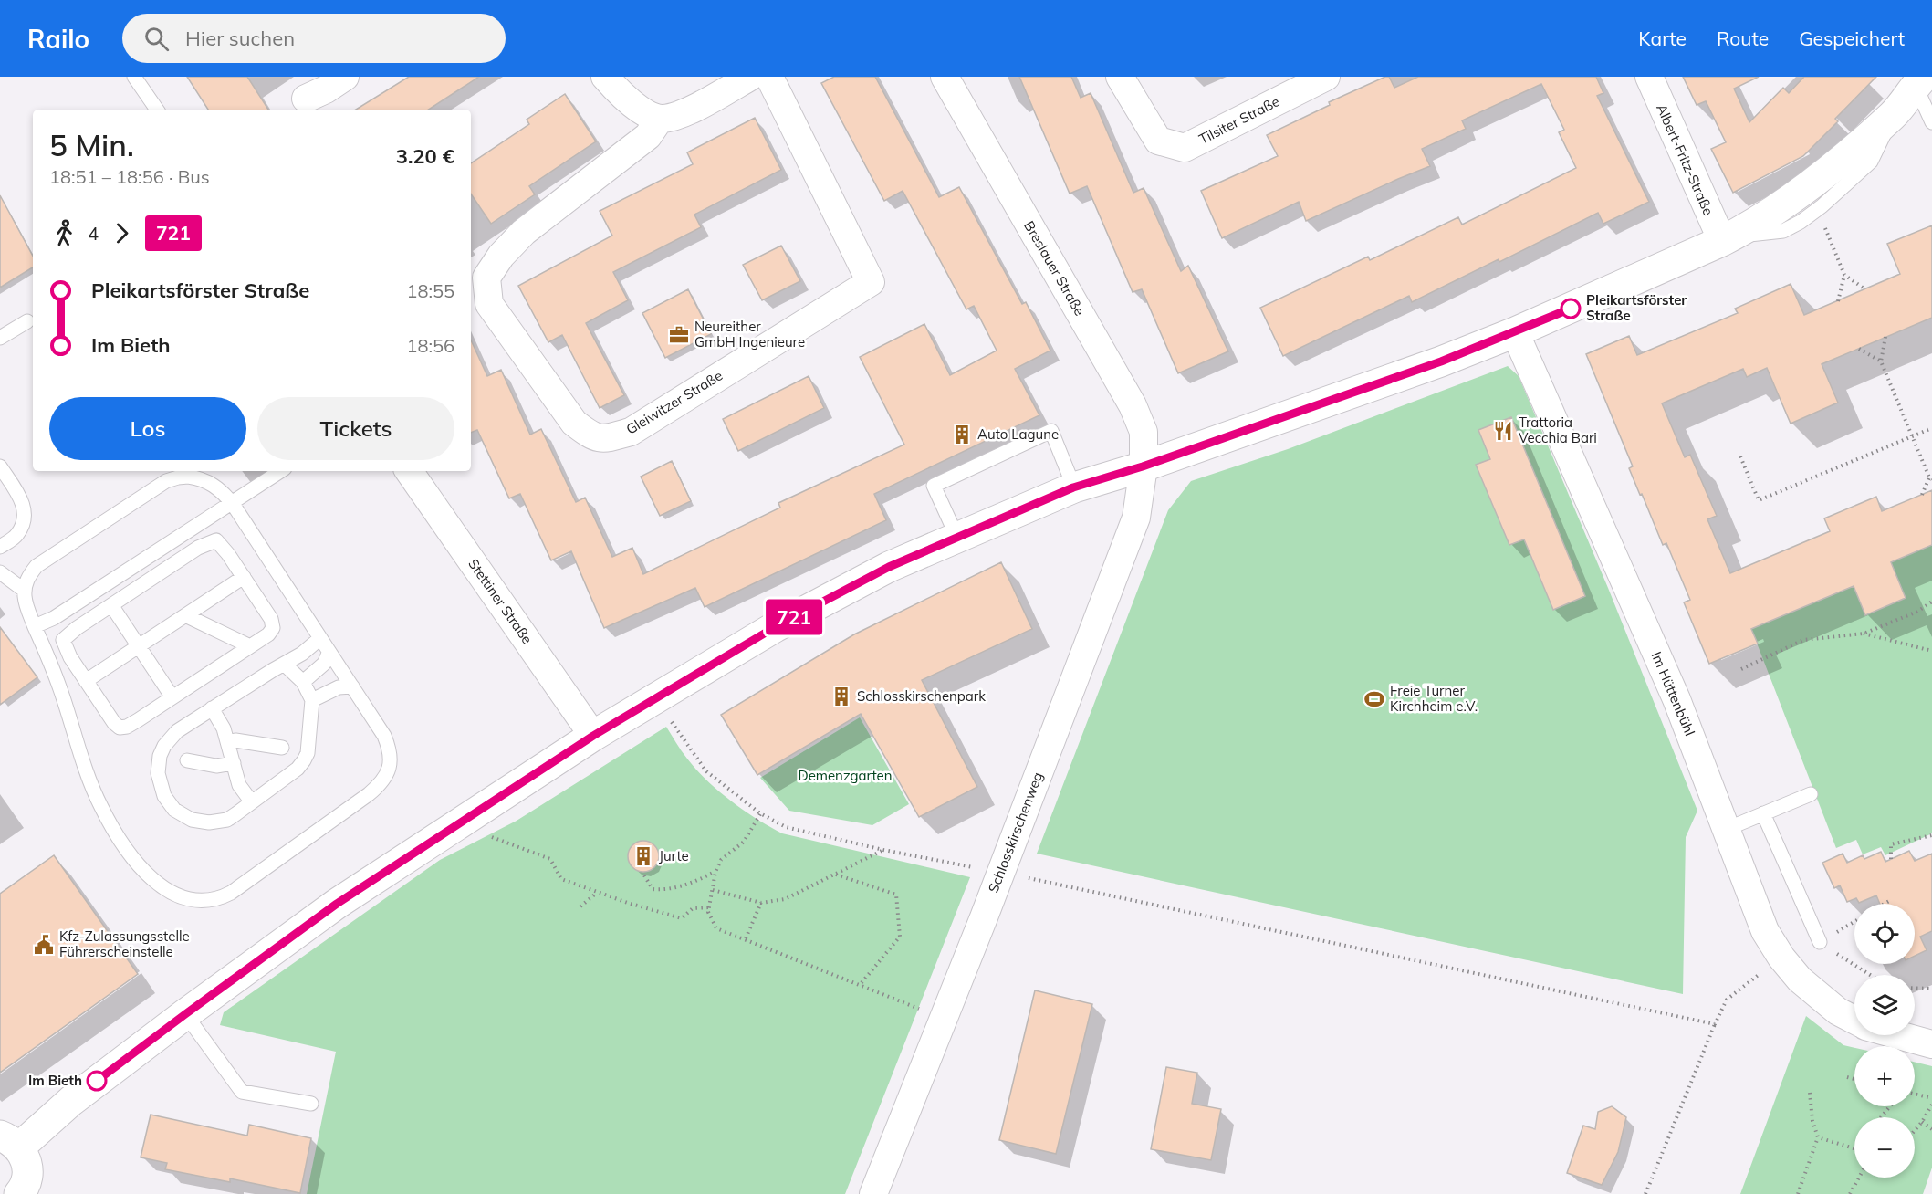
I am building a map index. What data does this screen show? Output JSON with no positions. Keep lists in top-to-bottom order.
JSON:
{
  "streets": {
    "street": [
      "Tilsiter Straße",
      "Albert-Fritz-Straße",
      "Breslauer Straße",
      "Gleiwitzer Straße",
      "Stettiner Straße",
      "Im Hüttenbühl",
      "Schlosskirschenweg"
    ]
  },
  "crossings": [
    ["Breslauer Straße", "Schlosskirschenweg"]
  ],
  "parks": ["Demenzgarten"],
  "places": {
    "other": ["Pleikartsförster Straße", "Im Bieth"],
    "office": ["Neureither GmbH Ingenieure"],
    "restaurant": ["Trattoria Vecchia Bari"],
    "building": ["Auto Lagune", "Schlosskirschenpark", "Jurte"],
    "sports": ["Freie Turner Kirchheim e.V."],
    "public building": ["Kfz-Zulassungsstelle Führerscheinstelle"]
  },
  "lines": ["bus line 721"],
  "page": {
    "header": "Railo",
    "search": "Hier suchen",
    "nav": ["Karte", "Route", "Gespeichert"],
    "on_map": "721",
    "heading": ["5 Min.", "18:51 – 18:56 · Bus", "3.20 €"],
    "legs": ["4", "721"],
    "list": [
      {
        "name": "Pleikartsförster Straße",
        "value": "18:55"
      },
      {
        "name": "Im Bieth",
        "value": "18:56"
      }
    ],
    "buttons": ["Los", "Tickets"],
    "map_buttons": ["+", "−"]
  }
}
